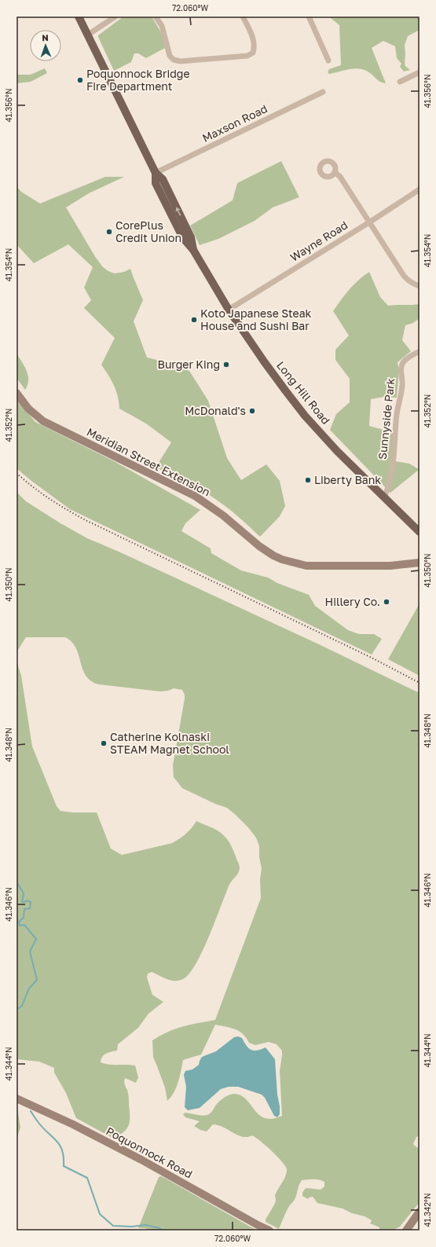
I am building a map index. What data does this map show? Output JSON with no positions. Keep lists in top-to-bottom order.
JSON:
{
  "streets": {
    "main road": ["Long Hill Road"],
    "street": [
      "Maxson Road",
      "Wayne Road",
      "Sunnyside Park",
      "Meridian Street Extension",
      "Poquonnock Road"
    ]
  },
  "crossings": [
    ["Maxson Road", "Long Hill Road"],
    ["Wayne Road", "Long Hill Road"],
    ["Long Hill Road", "Sunnyside Park"]
  ],
  "places": [
    "Poquonnock Bridge Fire Department",
    "CorePlus Credit Union",
    "Koto Japanese Steak House and Sushi Bar",
    "Burger King",
    "McDonald's",
    "Liberty Bank",
    "Hillery Co.",
    "Catherine Kolnaski STEAM Magnet School"
  ],
  "north": "top",
  "coordinates": [
    "72.060°W",
    "41.356°N",
    "41.354°N",
    "41.352°N",
    "41.350°N",
    "41.348°N",
    "41.346°N",
    "41.344°N",
    "41.342°N"
  ]
}
